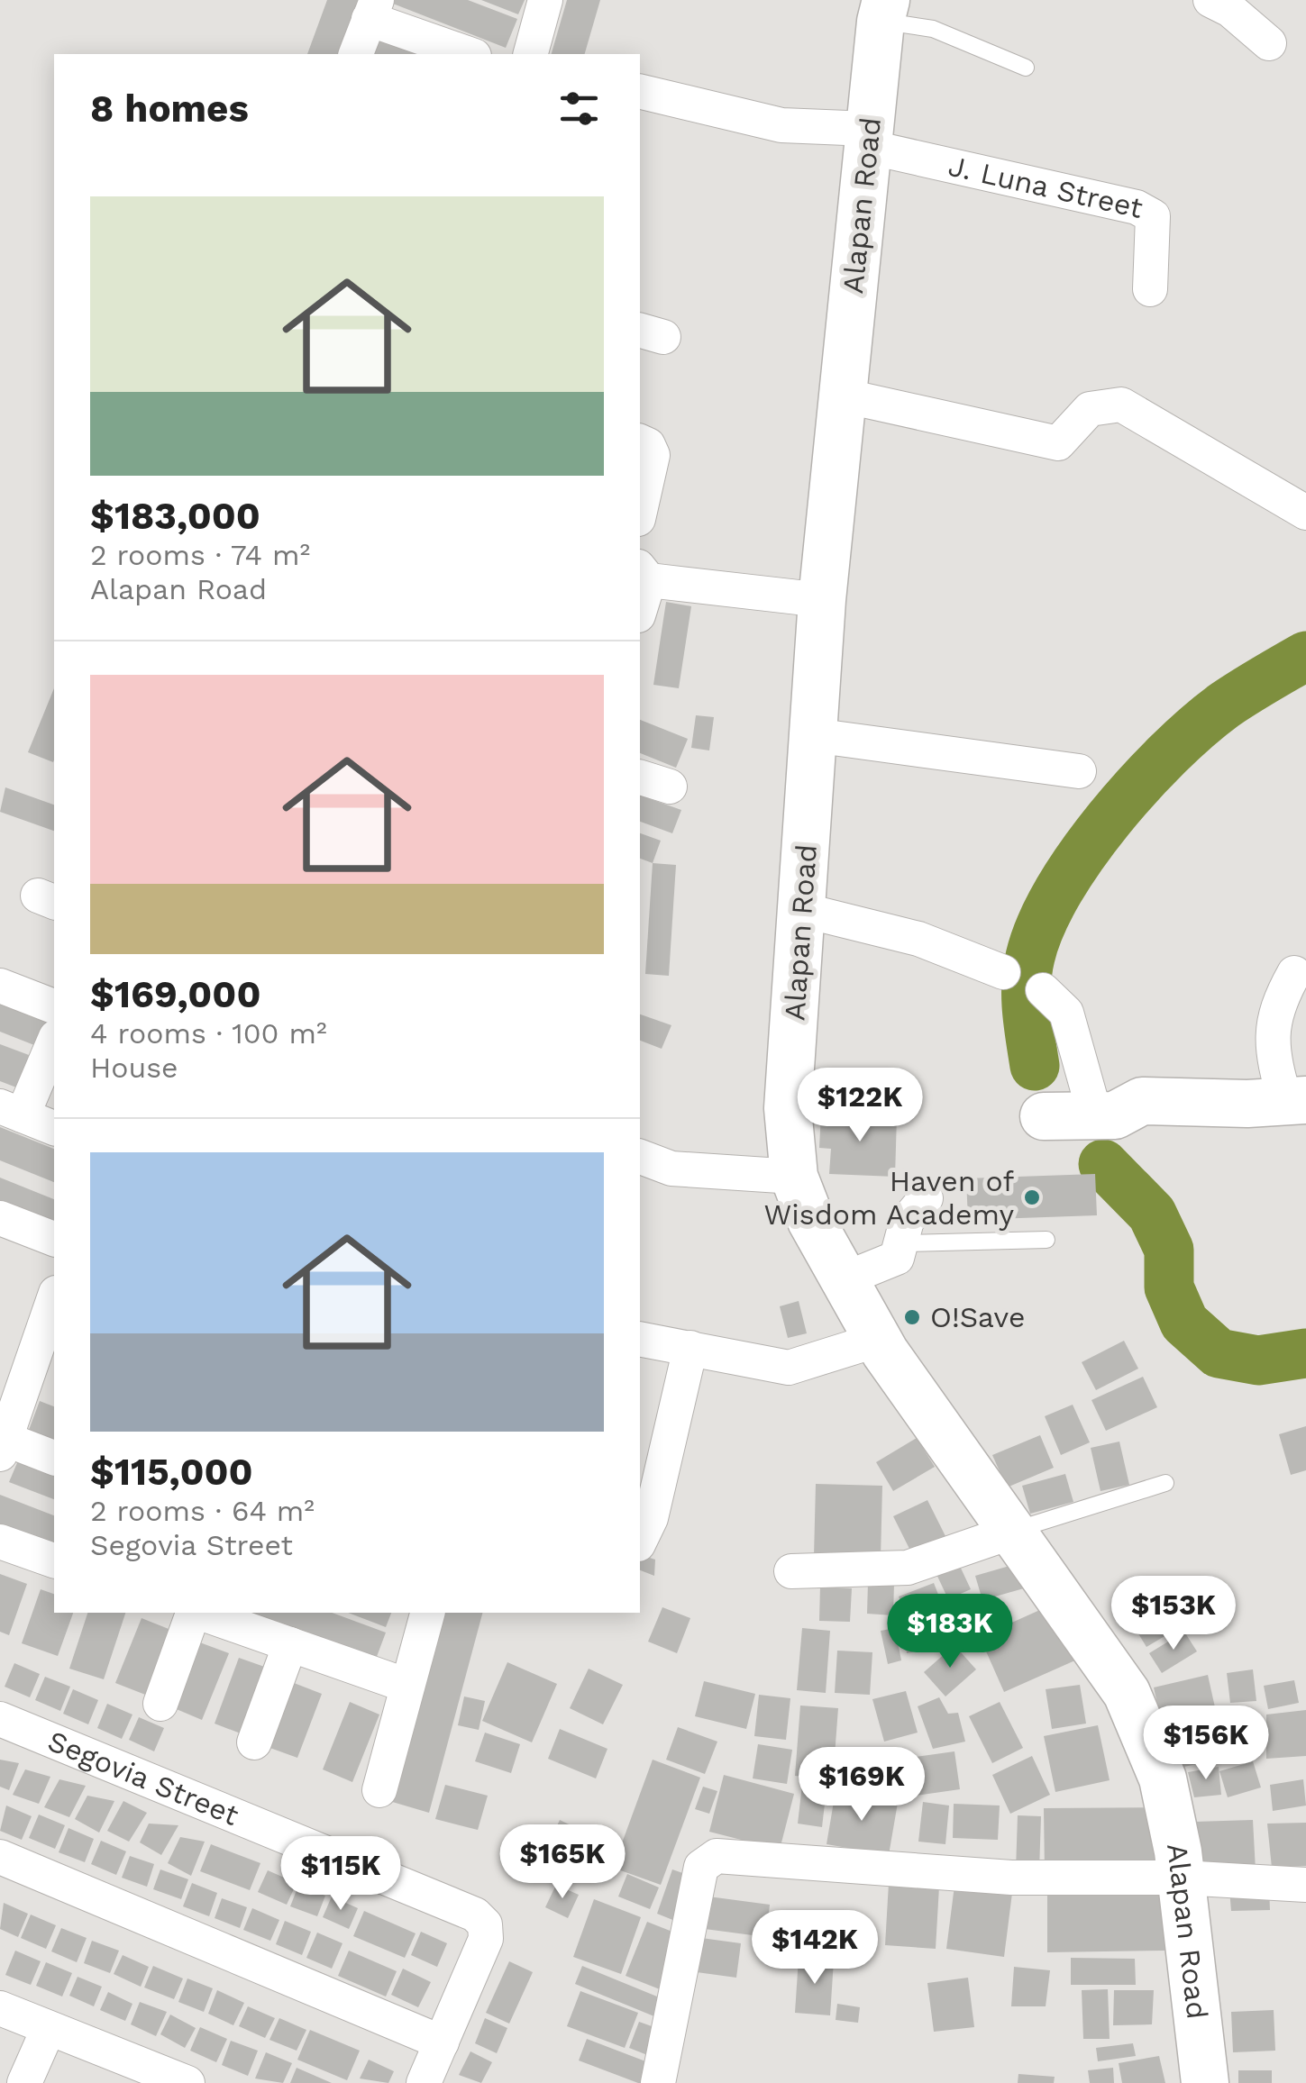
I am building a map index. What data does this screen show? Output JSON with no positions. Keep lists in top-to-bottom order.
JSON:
{
  "streets": {
    "street": ["J. Luna Street", "Alapan Road", "Segovia Street"]
  },
  "crossings": [
    ["J. Luna Street", "Alapan Road"]
  ],
  "places": ["Haven of Wisdom Academy", "O!Save"],
  "page": {
    "heading": "8 homes",
    "list": [
      {
        "name": "$183,000",
        "note": "2 rooms · 74 m² · Alapan Road"
      },
      {
        "name": "$169,000",
        "note": "4 rooms · 100 m² · House"
      },
      {
        "name": "$115,000",
        "note": "2 rooms · 64 m² · Segovia Street"
      }
    ],
    "price": [
      "$122K",
      "$153K",
      "$183K",
      "$156K",
      "$169K",
      "$165K",
      "$115K",
      "$142K"
    ]
  }
}
